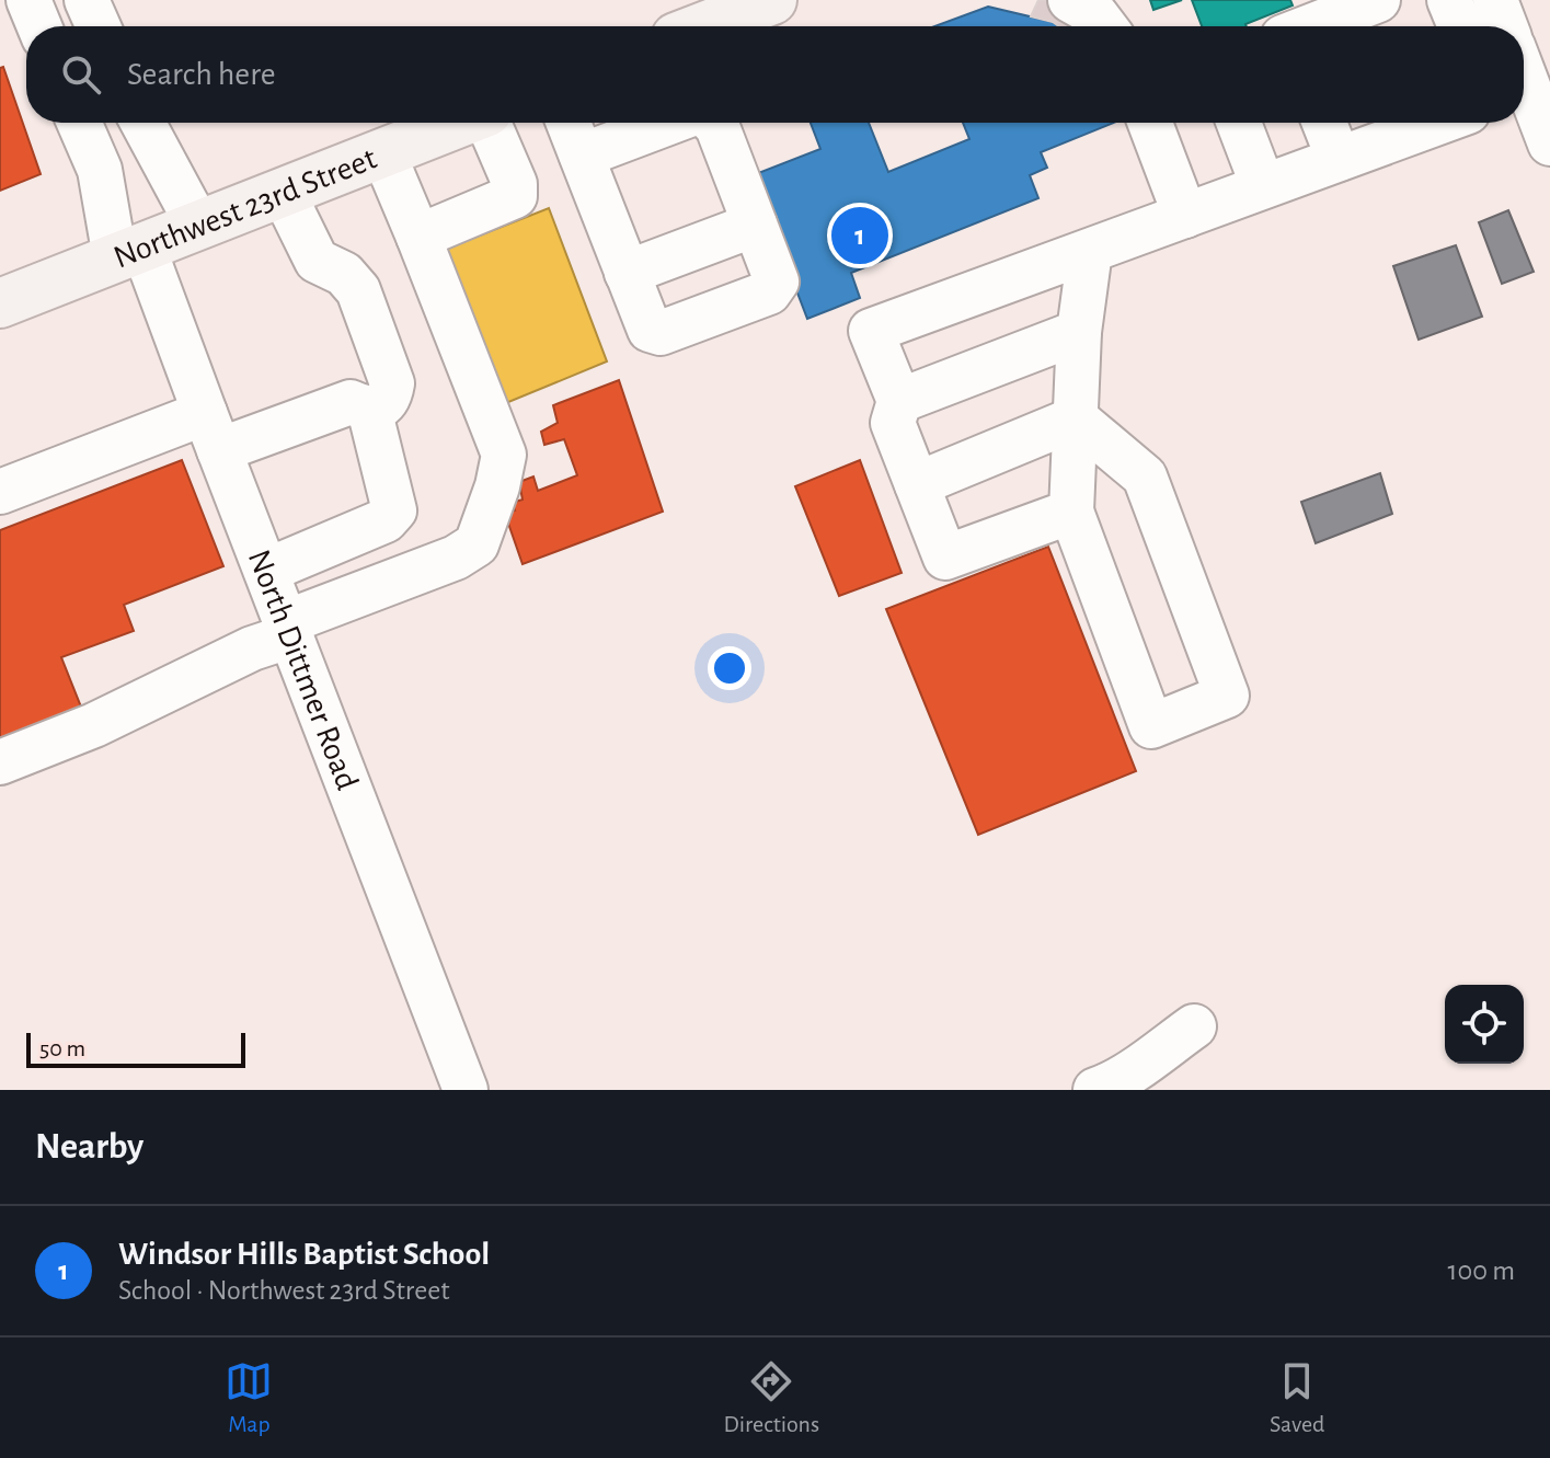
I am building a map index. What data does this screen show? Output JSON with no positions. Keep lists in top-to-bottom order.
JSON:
{
  "streets": {
    "main road": ["Northwest 23rd Street"],
    "street": ["North Dittmer Road"]
  },
  "crossings": [
    ["Northwest 23rd Street", "North Dittmer Road"]
  ],
  "scale_bar": "50 m",
  "page": {
    "search": "Search here",
    "pins": "1",
    "scale": "50 m",
    "heading": "Nearby",
    "list": [
      {
        "mark": "1",
        "name": "Windsor Hills Baptist School",
        "note": "School · Northwest 23rd Street",
        "value": "100 m"
      }
    ],
    "nav": ["Map", "Directions", "Saved"]
  }
}
